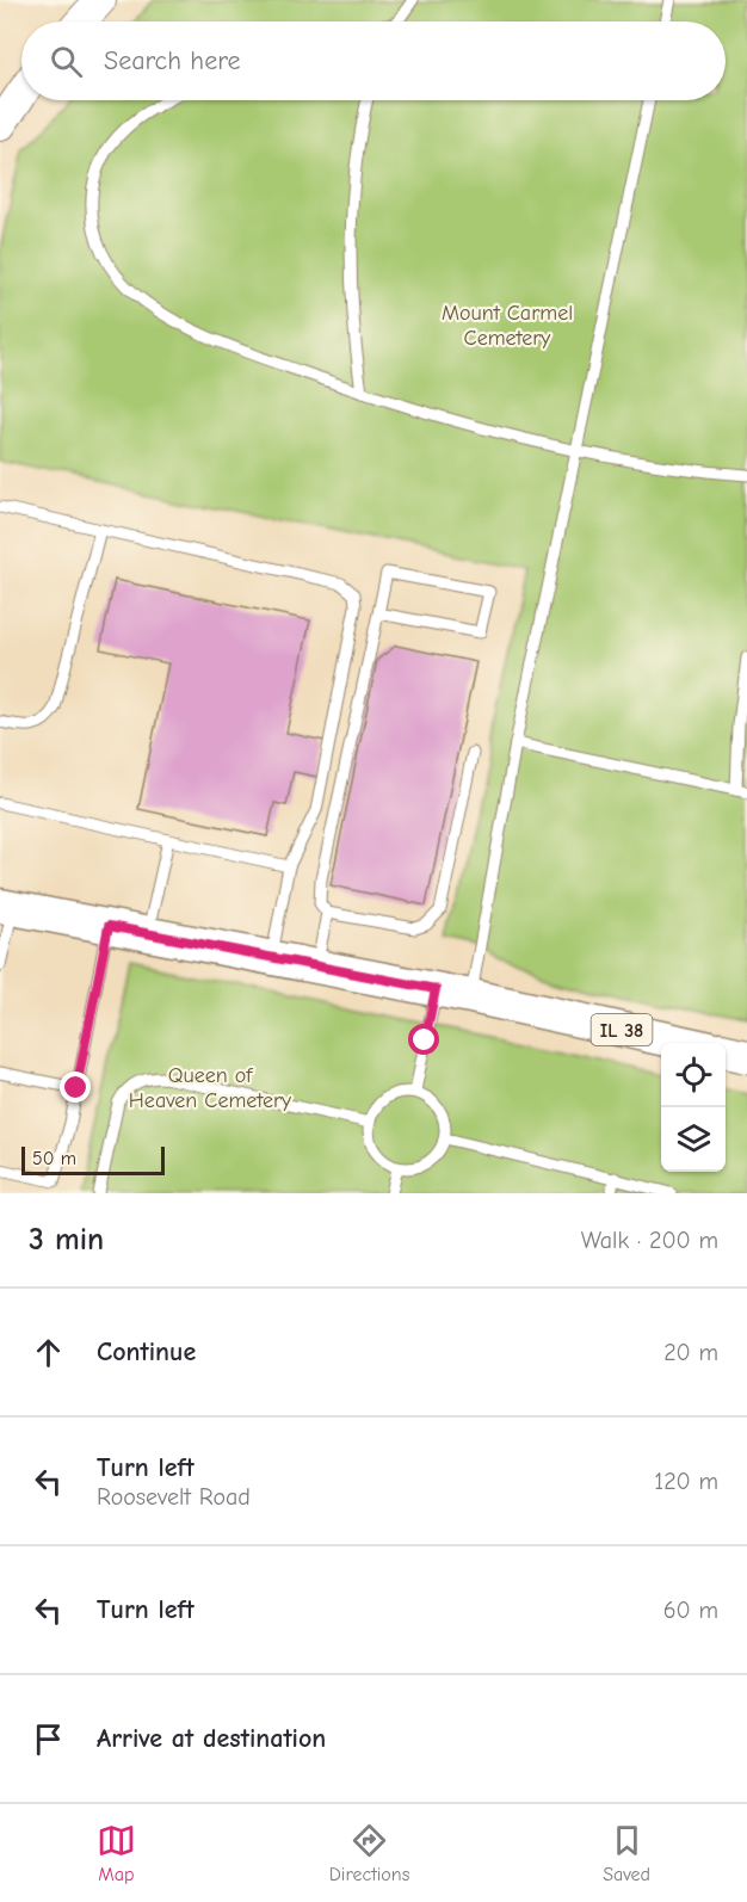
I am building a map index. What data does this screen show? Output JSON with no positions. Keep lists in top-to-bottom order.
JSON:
{
  "streets": {
    "main road": ["IL 38"]
  },
  "parks": ["Mount Carmel Cemetery", "Queen of Heaven Cemetery"],
  "scale_bar": "50 m",
  "page": {
    "search": "Search here",
    "scale": "50 m",
    "heading": ["3 min", "Walk · 200 m"],
    "list": [
      ["Continue", "20 m"],
      ["Turn left", "Roosevelt Road", "120 m"],
      ["Turn left", "60 m"],
      "Arrive at destination"
    ],
    "nav": ["Map", "Directions", "Saved"]
  }
}
